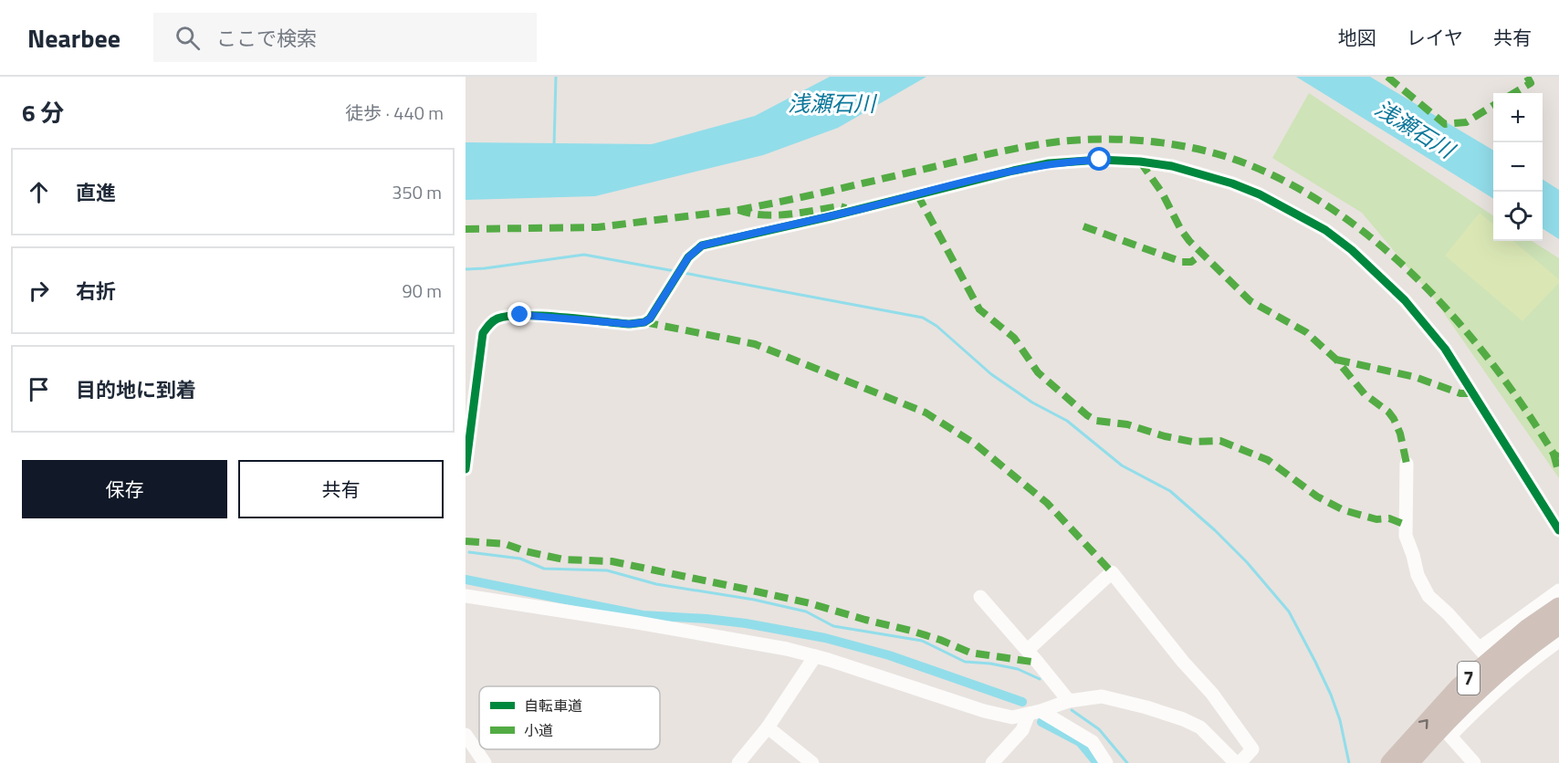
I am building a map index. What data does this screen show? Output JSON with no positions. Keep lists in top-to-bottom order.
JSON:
{
  "streets": {
    "highway": ["7"]
  },
  "water": ["浅瀬石川"],
  "legend": ["自転車道", "小道"],
  "page": {
    "header": "Nearbee",
    "search": "ここで検索",
    "nav": ["地図", "レイヤ", "共有"],
    "heading": ["6 分", "徒歩 · 440 m"],
    "map_buttons": ["+", "−"],
    "list": [
      ["直進", "350 m"],
      ["右折", "90 m"],
      "目的地に到着"
    ],
    "buttons": ["保存", "共有"]
  }
}
